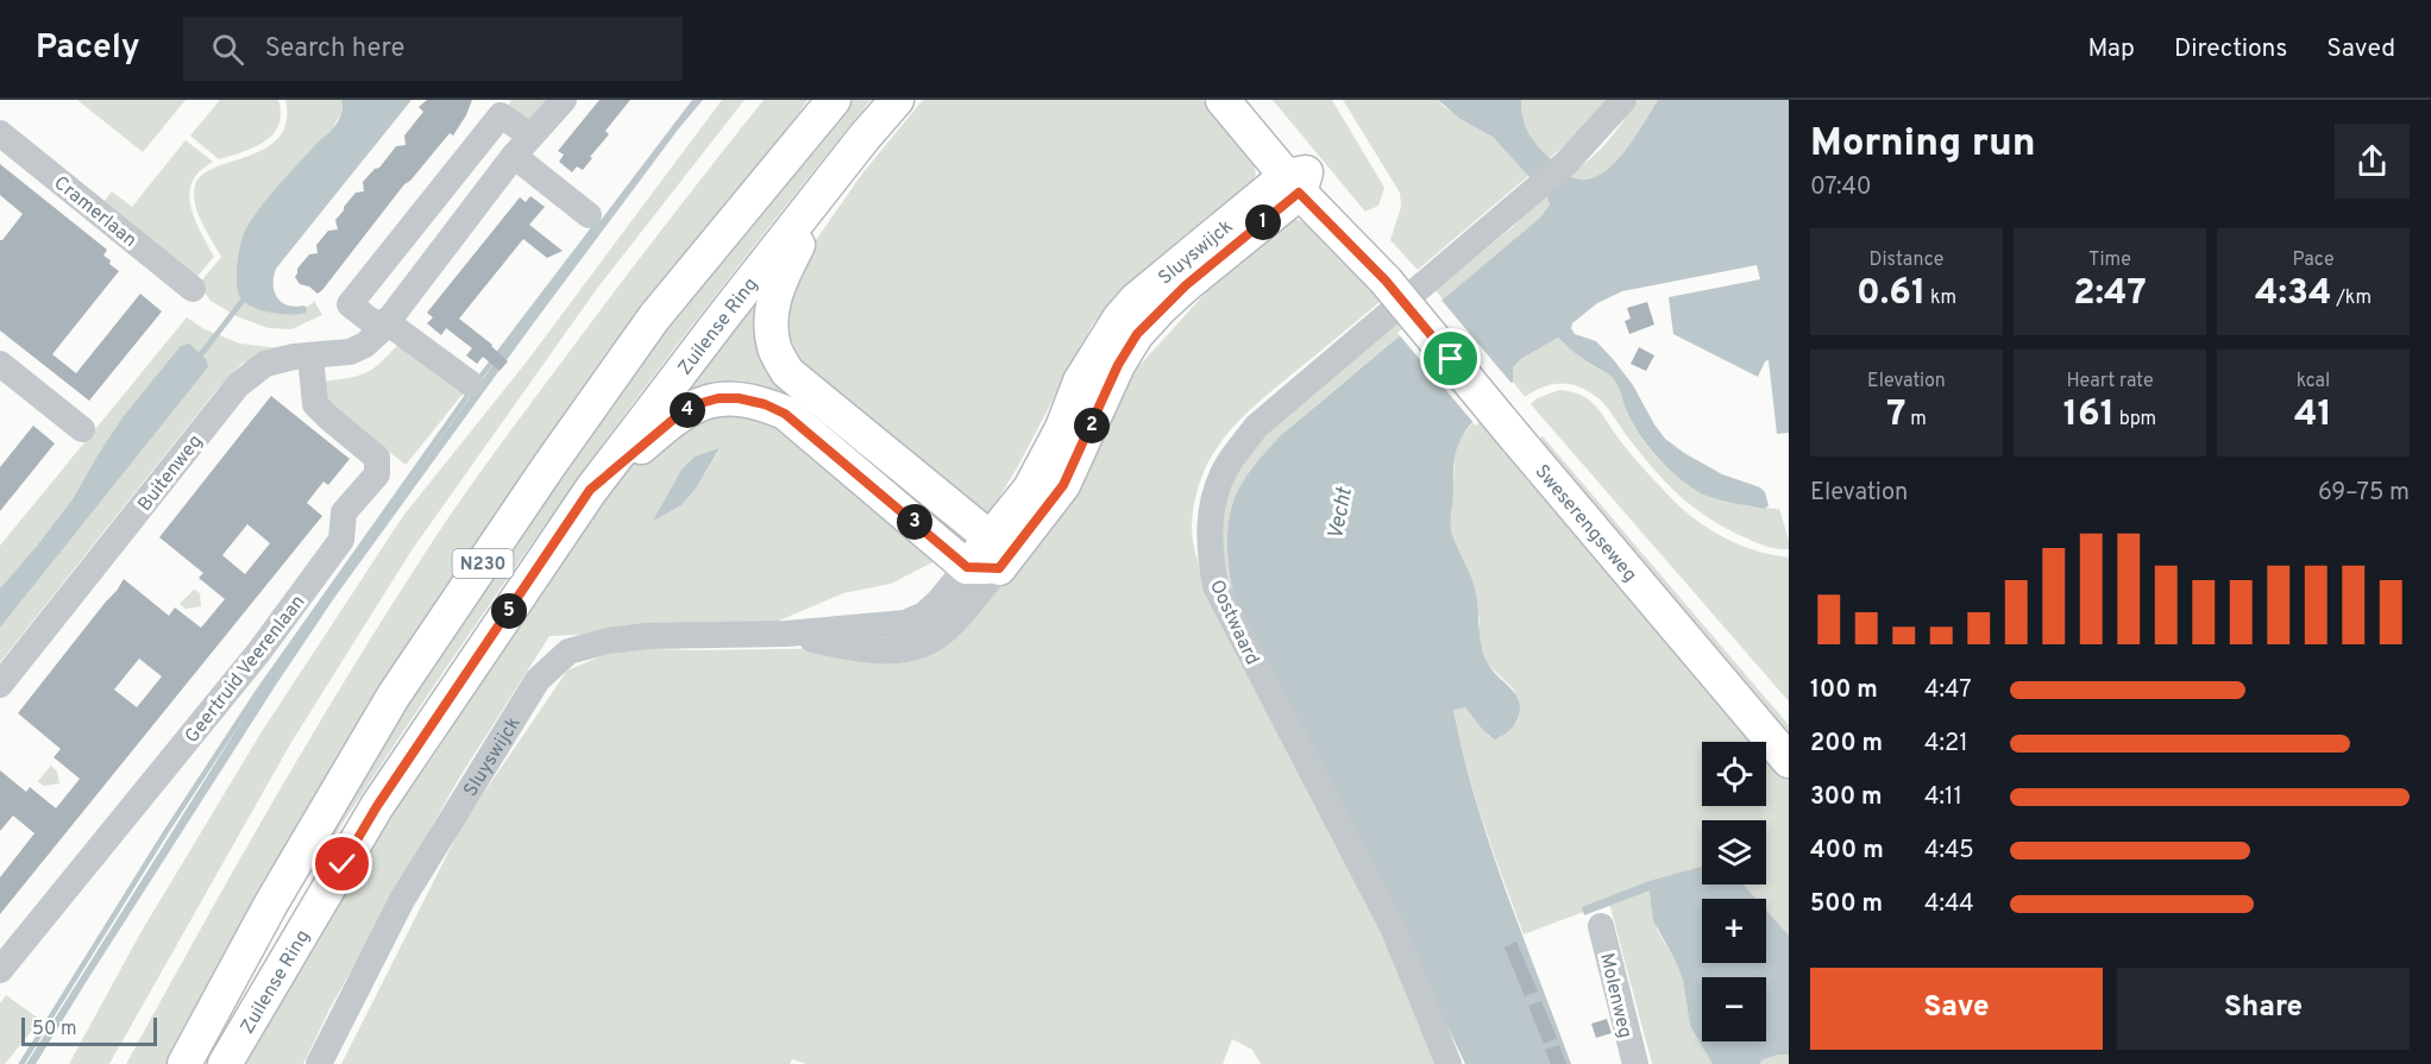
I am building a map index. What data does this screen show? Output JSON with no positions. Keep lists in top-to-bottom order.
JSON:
{
  "streets": {
    "main road": [
      "Sluyswijck",
      "Zuilense Ring",
      "Sweserengseweg",
      "N230"
    ],
    "street": [
      "Cramerlaan",
      "Buitenweg",
      "Oostwaard",
      "Geertruid Veerenlaan",
      "Molenweg"
    ]
  },
  "crossings": [
    ["Sluyswijck", "Sweserengseweg"],
    ["Sluyswijck", "N230"],
    ["Zuilense Ring", "N230"],
    ["Buitenweg", "Geertruid Veerenlaan"]
  ],
  "water": ["Vecht"],
  "scale_bar": "50 m",
  "page": {
    "header": "Pacely",
    "search": "Search here",
    "nav": ["Map", "Directions", "Saved"],
    "heading": ["Morning run", "07:40"],
    "pins": [
      "1",
      "4",
      "2",
      "3",
      "5"
    ],
    "stats": [
      ["Distance", "0.61 km"],
      ["Time", "2:47"],
      ["Pace", "4:34 /km"],
      ["Elevation", "7 m"],
      ["Heart rate", "161 bpm"],
      ["kcal", "41"]
    ],
    "chart": ["Elevation", "69–75 m"],
    "list": [
      {
        "name": "100 m",
        "note": "4:47"
      },
      {
        "name": "200 m",
        "note": "4:21"
      },
      {
        "name": "300 m",
        "note": "4:11"
      },
      {
        "name": "400 m",
        "note": "4:45"
      },
      {
        "name": "500 m",
        "note": "4:44"
      }
    ],
    "map_buttons": ["+", "−"],
    "buttons": ["Save", "Share"],
    "scale": "50 m"
  }
}
